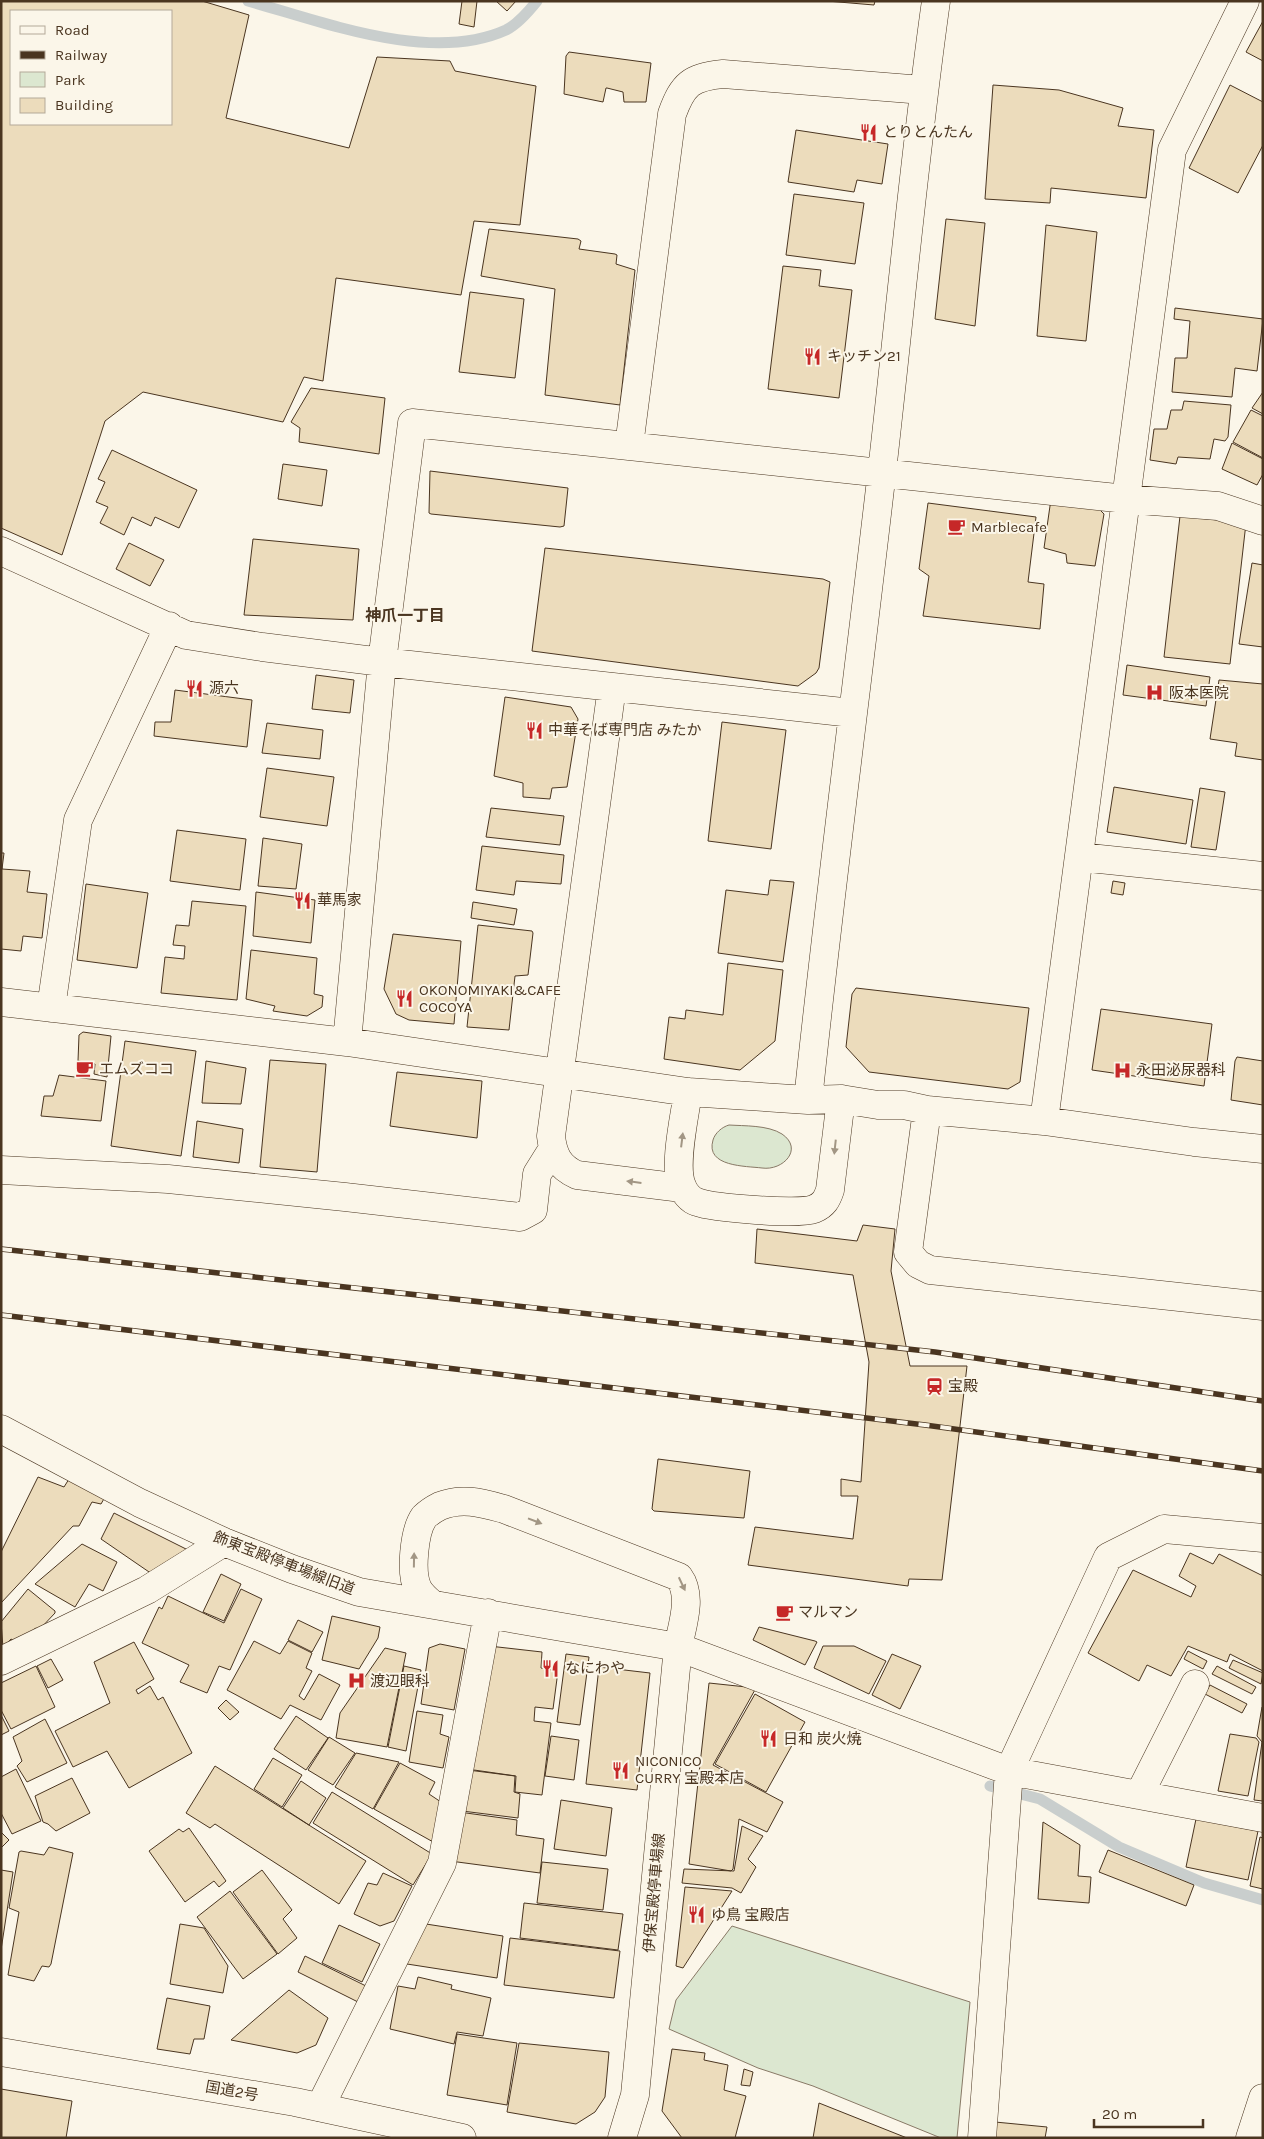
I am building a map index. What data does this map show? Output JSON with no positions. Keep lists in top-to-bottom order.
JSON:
{
  "streets": {
    "main road": ["飾東宝殿停車場線旧道", "伊保宝殿停車場線", "国道2号"]
  },
  "crossings": [
    ["飾東宝殿停車場線旧道", "伊保宝殿停車場線"]
  ],
  "districts": ["神爪一丁目"],
  "places": {
    "restaurant": [
      "とりとんたん",
      "キッチン21",
      "源六",
      "中華そば専門店 みたか",
      "華馬家",
      "OKONOMIYAKI&CAFE COCOYA",
      "なにわや",
      "日和 炭火焼",
      "NICONICO CURRY 宝殿本店",
      "ゆ鳥 宝殿店"
    ],
    "cafe": ["Marblecafe", "エムズココ", "マルマン"],
    "hospital": ["阪本医院", "永田泌尿器科", "渡辺眼科"],
    "station": ["宝殿"]
  },
  "legend": [
    "Road",
    "Railway",
    "Park",
    "Building"
  ],
  "scale_bar": "20 m"
}
